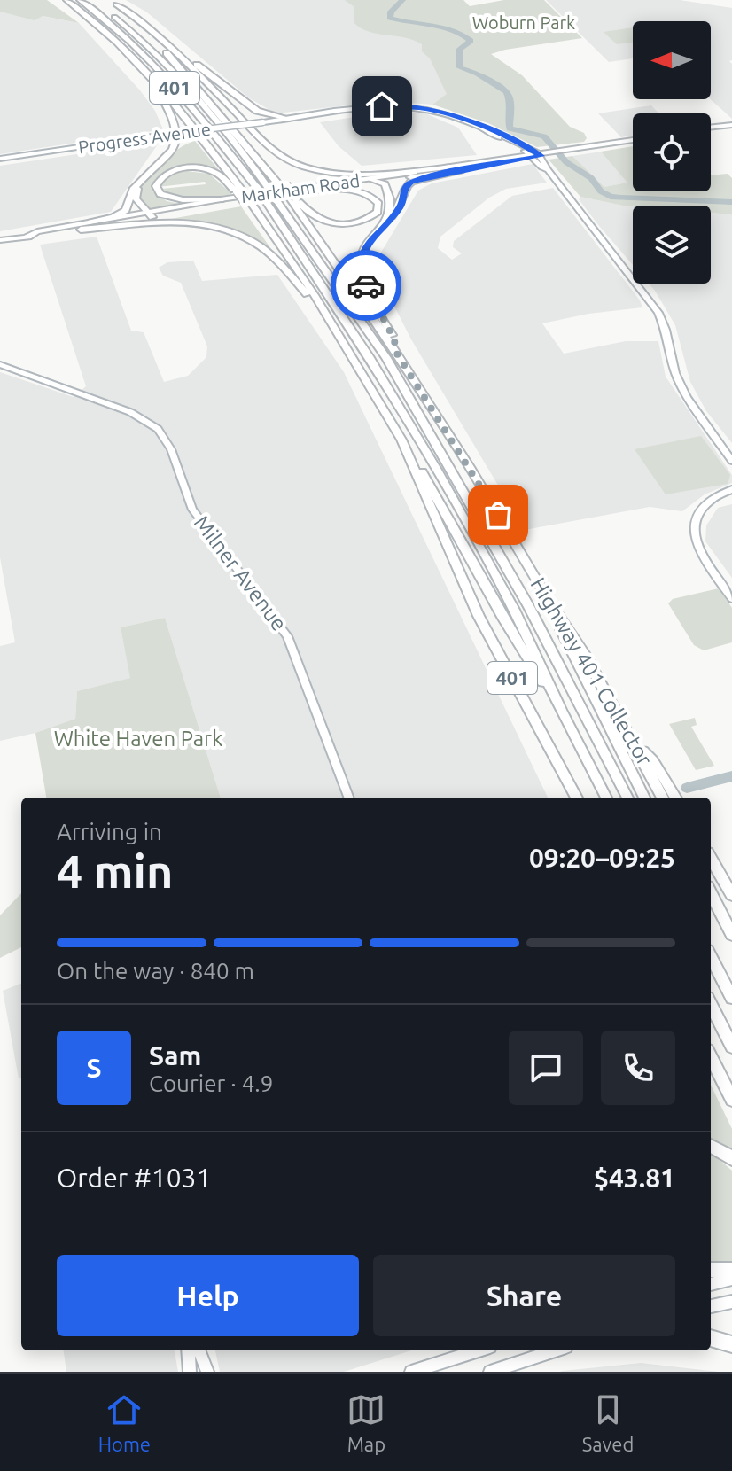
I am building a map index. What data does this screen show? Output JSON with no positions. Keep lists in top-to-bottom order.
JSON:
{
  "streets": {
    "highway": ["401", "Highway 401 Collector"],
    "main road": ["Progress Avenue", "Markham Road", "Milner Avenue"]
  },
  "crossings": [
    ["401", "Markham Road"],
    ["401", "Highway 401 Collector"],
    ["Progress Avenue", "Markham Road"],
    ["Markham Road", "Highway 401 Collector"]
  ],
  "parks": ["Woburn Park", "White Haven Park"],
  "north": "left",
  "page": {
    "heading": ["4 min", "Arriving in", "09:20–09:25"],
    "panel": [
      "Sam",
      "Courier · 4.9",
      "Order #1031",
      "$43.81"
    ],
    "bar": "On the way · 840 m",
    "round": "S",
    "buttons": ["Help", "Share"],
    "tabs": ["Home", "Map", "Saved"]
  }
}
